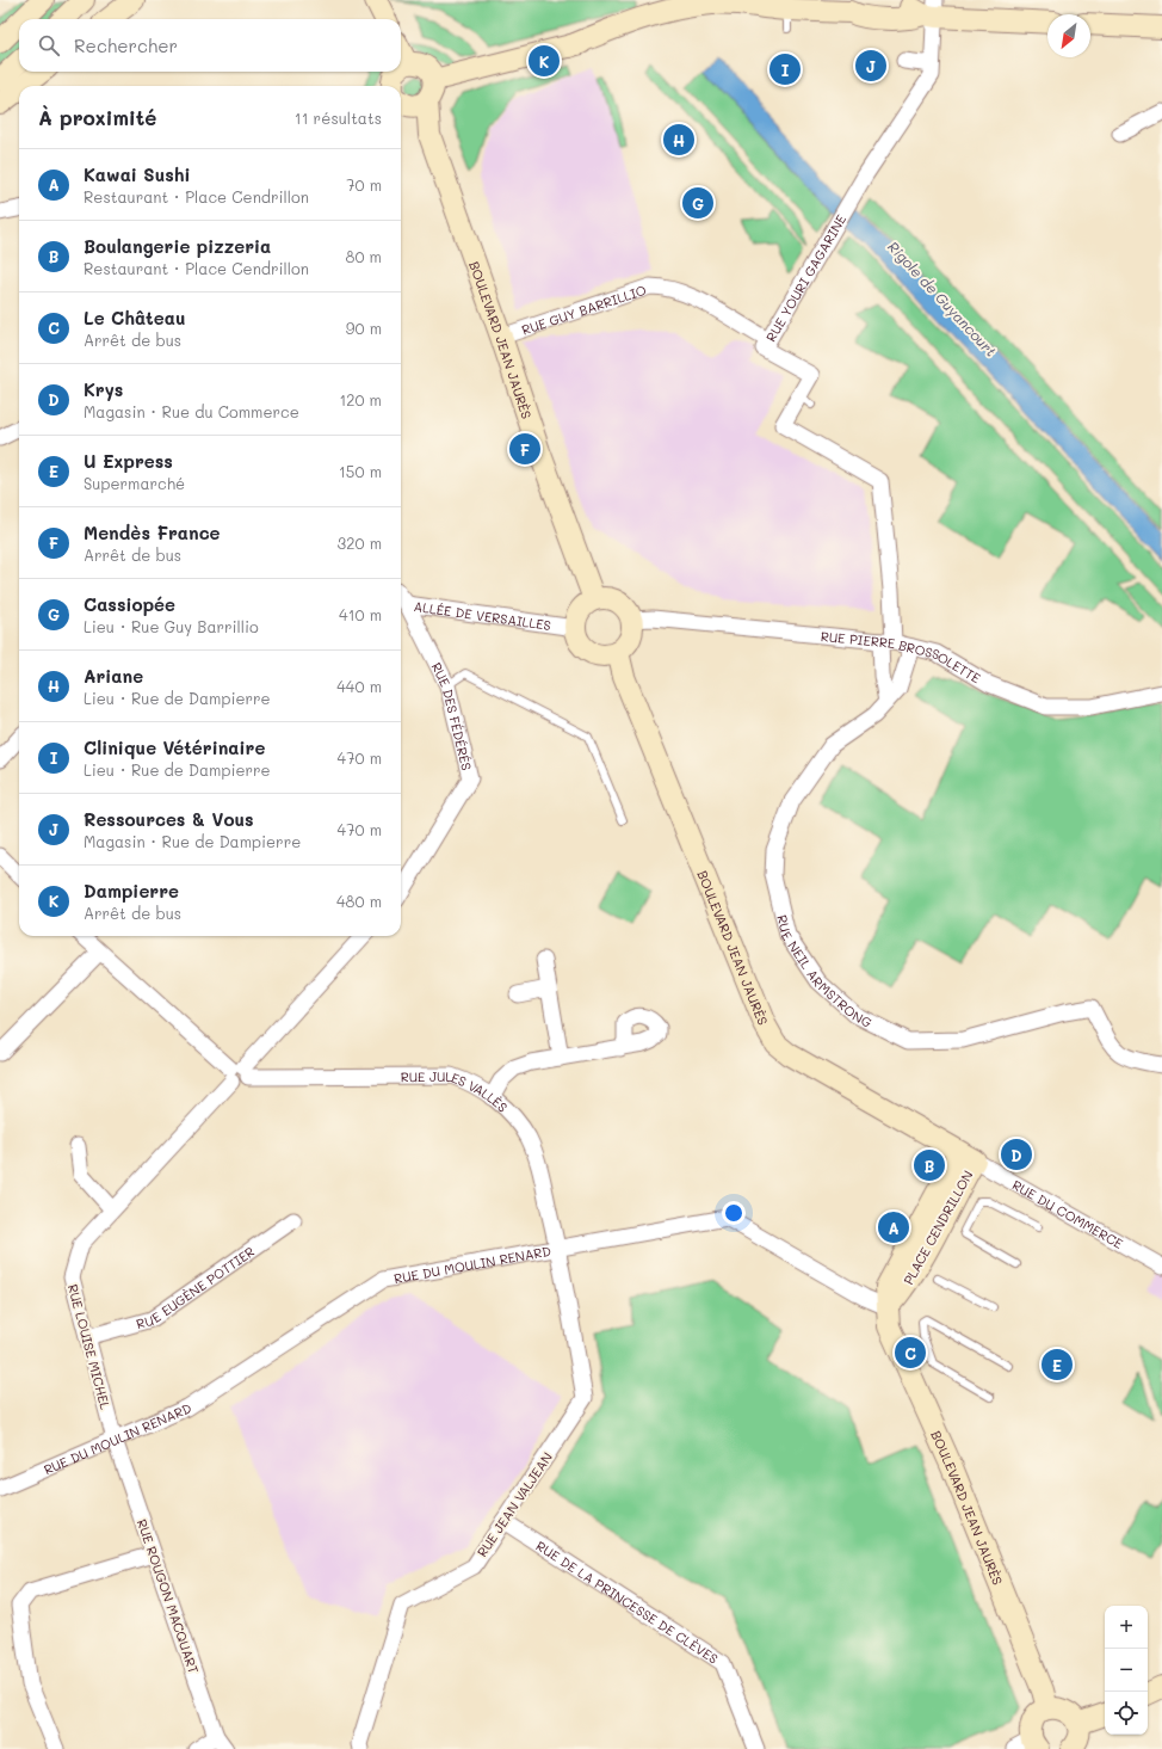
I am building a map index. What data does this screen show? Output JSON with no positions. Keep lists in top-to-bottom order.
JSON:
{
  "streets": {
    "street": [
      "RUE YOURI GAGARINE",
      "RUE GUY BARRILLIO",
      "BOULEVARD JEAN JAURÈS",
      "ALLÉE DE VERSAILLES",
      "RUE PIERRE BROSSOLETTE",
      "RUE DES FÉDÉRÉS",
      "RUE NEIL ARMSTRONG",
      "RUE JULES VALLÈS",
      "RUE DU COMMERCE",
      "PLACE CENDRILLON",
      "RUE DU MOULIN RENARD",
      "RUE EUGÈNE POTTIER",
      "RUE LOUISE MICHEL",
      "RUE JEAN VALJEAN",
      "RUE ROUGON MACQUART",
      "RUE DE LA PRINCESSE DE CLÈVES"
    ]
  },
  "crossings": [
    ["RUE YOURI GAGARINE", "RUE GUY BARRILLIO"],
    ["RUE YOURI GAGARINE", "RUE PIERRE BROSSOLETTE"],
    ["RUE GUY BARRILLIO", "BOULEVARD JEAN JAURÈS"],
    ["BOULEVARD JEAN JAURÈS", "ALLÉE DE VERSAILLES"],
    ["BOULEVARD JEAN JAURÈS", "RUE PIERRE BROSSOLETTE"],
    ["BOULEVARD JEAN JAURÈS", "RUE DU COMMERCE"],
    ["BOULEVARD JEAN JAURÈS", "PLACE CENDRILLON"],
    ["BOULEVARD JEAN JAURÈS", "RUE DU MOULIN RENARD"],
    ["ALLÉE DE VERSAILLES", "RUE PIERRE BROSSOLETTE"],
    ["ALLÉE DE VERSAILLES", "RUE DES FÉDÉRÉS"],
    ["RUE PIERRE BROSSOLETTE", "RUE NEIL ARMSTRONG"],
    ["RUE JULES VALLÈS", "RUE DU MOULIN RENARD"],
    ["RUE JULES VALLÈS", "RUE LOUISE MICHEL"],
    ["RUE JULES VALLÈS", "RUE JEAN VALJEAN"],
    ["RUE DU COMMERCE", "PLACE CENDRILLON"],
    ["PLACE CENDRILLON", "RUE DU MOULIN RENARD"],
    ["RUE DU MOULIN RENARD", "RUE LOUISE MICHEL"],
    ["RUE DU MOULIN RENARD", "RUE JEAN VALJEAN"],
    ["RUE DU MOULIN RENARD", "RUE ROUGON MACQUART"],
    ["RUE EUGÈNE POTTIER", "RUE LOUISE MICHEL"],
    ["RUE LOUISE MICHEL", "RUE ROUGON MACQUART"],
    ["RUE JEAN VALJEAN", "RUE DE LA PRINCESSE DE CLÈVES"]
  ],
  "water": ["Rigole de Guyancourt"],
  "north": "bottom left",
  "page": {
    "search": "Rechercher",
    "pins": [
      "K",
      "J",
      "I",
      "H",
      "G",
      "F",
      "D",
      "B",
      "A",
      "C",
      "E"
    ],
    "heading": ["À proximité", "11 résultats"],
    "list": [
      {
        "mark": "A",
        "name": "Kawai Sushi",
        "note": "Restaurant · Place Cendrillon",
        "value": "70 m"
      },
      {
        "mark": "B",
        "name": "Boulangerie pizzeria",
        "note": "Restaurant · Place Cendrillon",
        "value": "80 m"
      },
      {
        "mark": "C",
        "name": "Le Château",
        "note": "Arrêt de bus",
        "value": "90 m"
      },
      {
        "mark": "D",
        "name": "Krys",
        "note": "Magasin · Rue du Commerce",
        "value": "120 m"
      },
      {
        "mark": "E",
        "name": "U Express",
        "note": "Supermarché",
        "value": "150 m"
      },
      {
        "mark": "F",
        "name": "Mendès France",
        "note": "Arrêt de bus",
        "value": "320 m"
      },
      {
        "mark": "G",
        "name": "Cassiopée",
        "note": "Lieu · Rue Guy Barrillio",
        "value": "410 m"
      },
      {
        "mark": "H",
        "name": "Ariane",
        "note": "Lieu · Rue de Dampierre",
        "value": "440 m"
      },
      {
        "mark": "I",
        "name": "Clinique Vétérinaire",
        "note": "Lieu · Rue de Dampierre",
        "value": "470 m"
      },
      {
        "mark": "J",
        "name": "Ressources & Vous",
        "note": "Magasin · Rue de Dampierre",
        "value": "470 m"
      },
      {
        "mark": "K",
        "name": "Dampierre",
        "note": "Arrêt de bus",
        "value": "480 m"
      }
    ],
    "map_buttons": ["+", "−"]
  }
}
